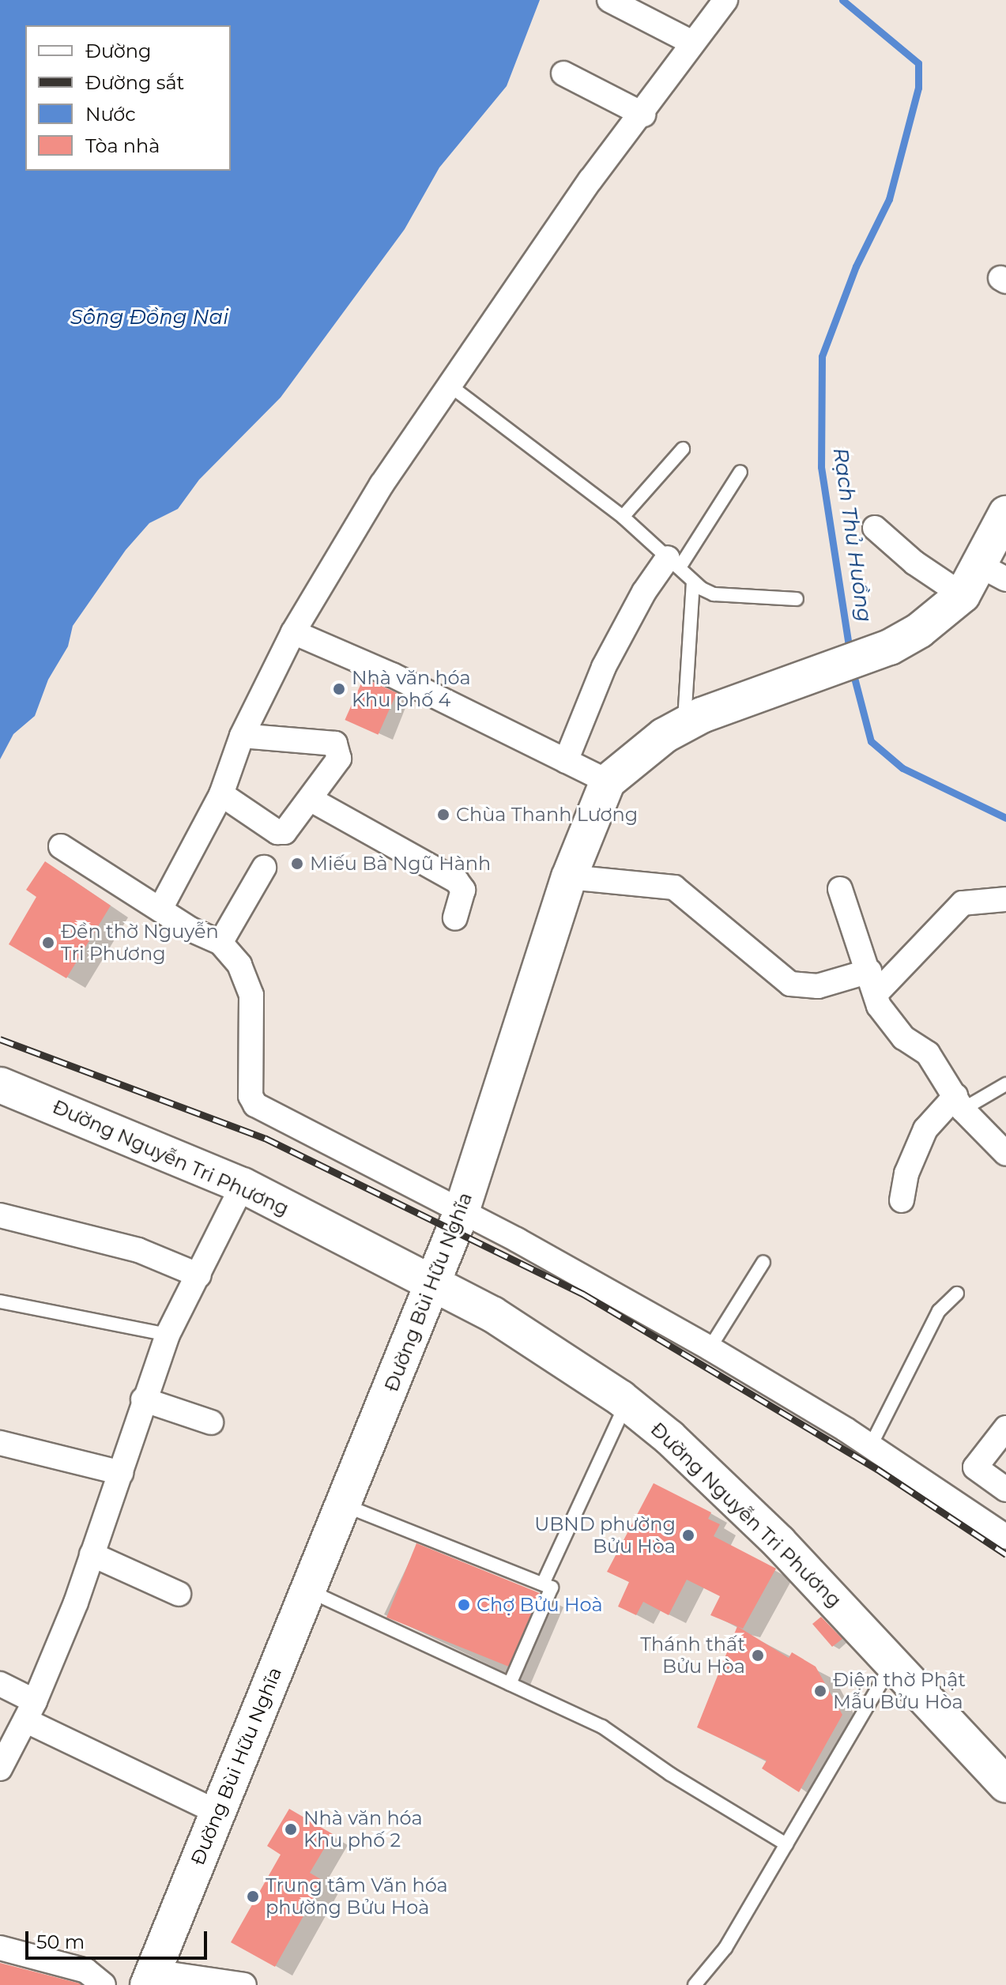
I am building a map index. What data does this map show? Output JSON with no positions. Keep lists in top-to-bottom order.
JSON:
{
  "streets": {
    "main road": ["Đường Nguyễn Tri Phương", "Đường Bùi Hữu Nghĩa"]
  },
  "crossings": [
    ["Đường Nguyễn Tri Phương", "Đường Bùi Hữu Nghĩa"]
  ],
  "water": ["Sông Đồng Nai", "Rạch Thủ Huồng"],
  "places": [
    "Nhà văn hóa Khu phố 4",
    "Chùa Thanh Lương",
    "Miếu Bà Ngũ Hành",
    "Đền thờ Nguyễn Tri Phương",
    "UBND phường Bửu Hòa",
    "Chợ Bửu Hoà",
    "Thánh thất Bửu Hòa",
    "Điện thờ Phật Mẫu Bửu Hòa",
    "Nhà văn hóa Khu phố 2",
    "Trung tâm Văn hóa phường Bửu Hoà"
  ],
  "legend": [
    "Đường",
    "Đường sắt",
    "Nước",
    "Tòa nhà"
  ],
  "scale_bar": "50 m"
}
